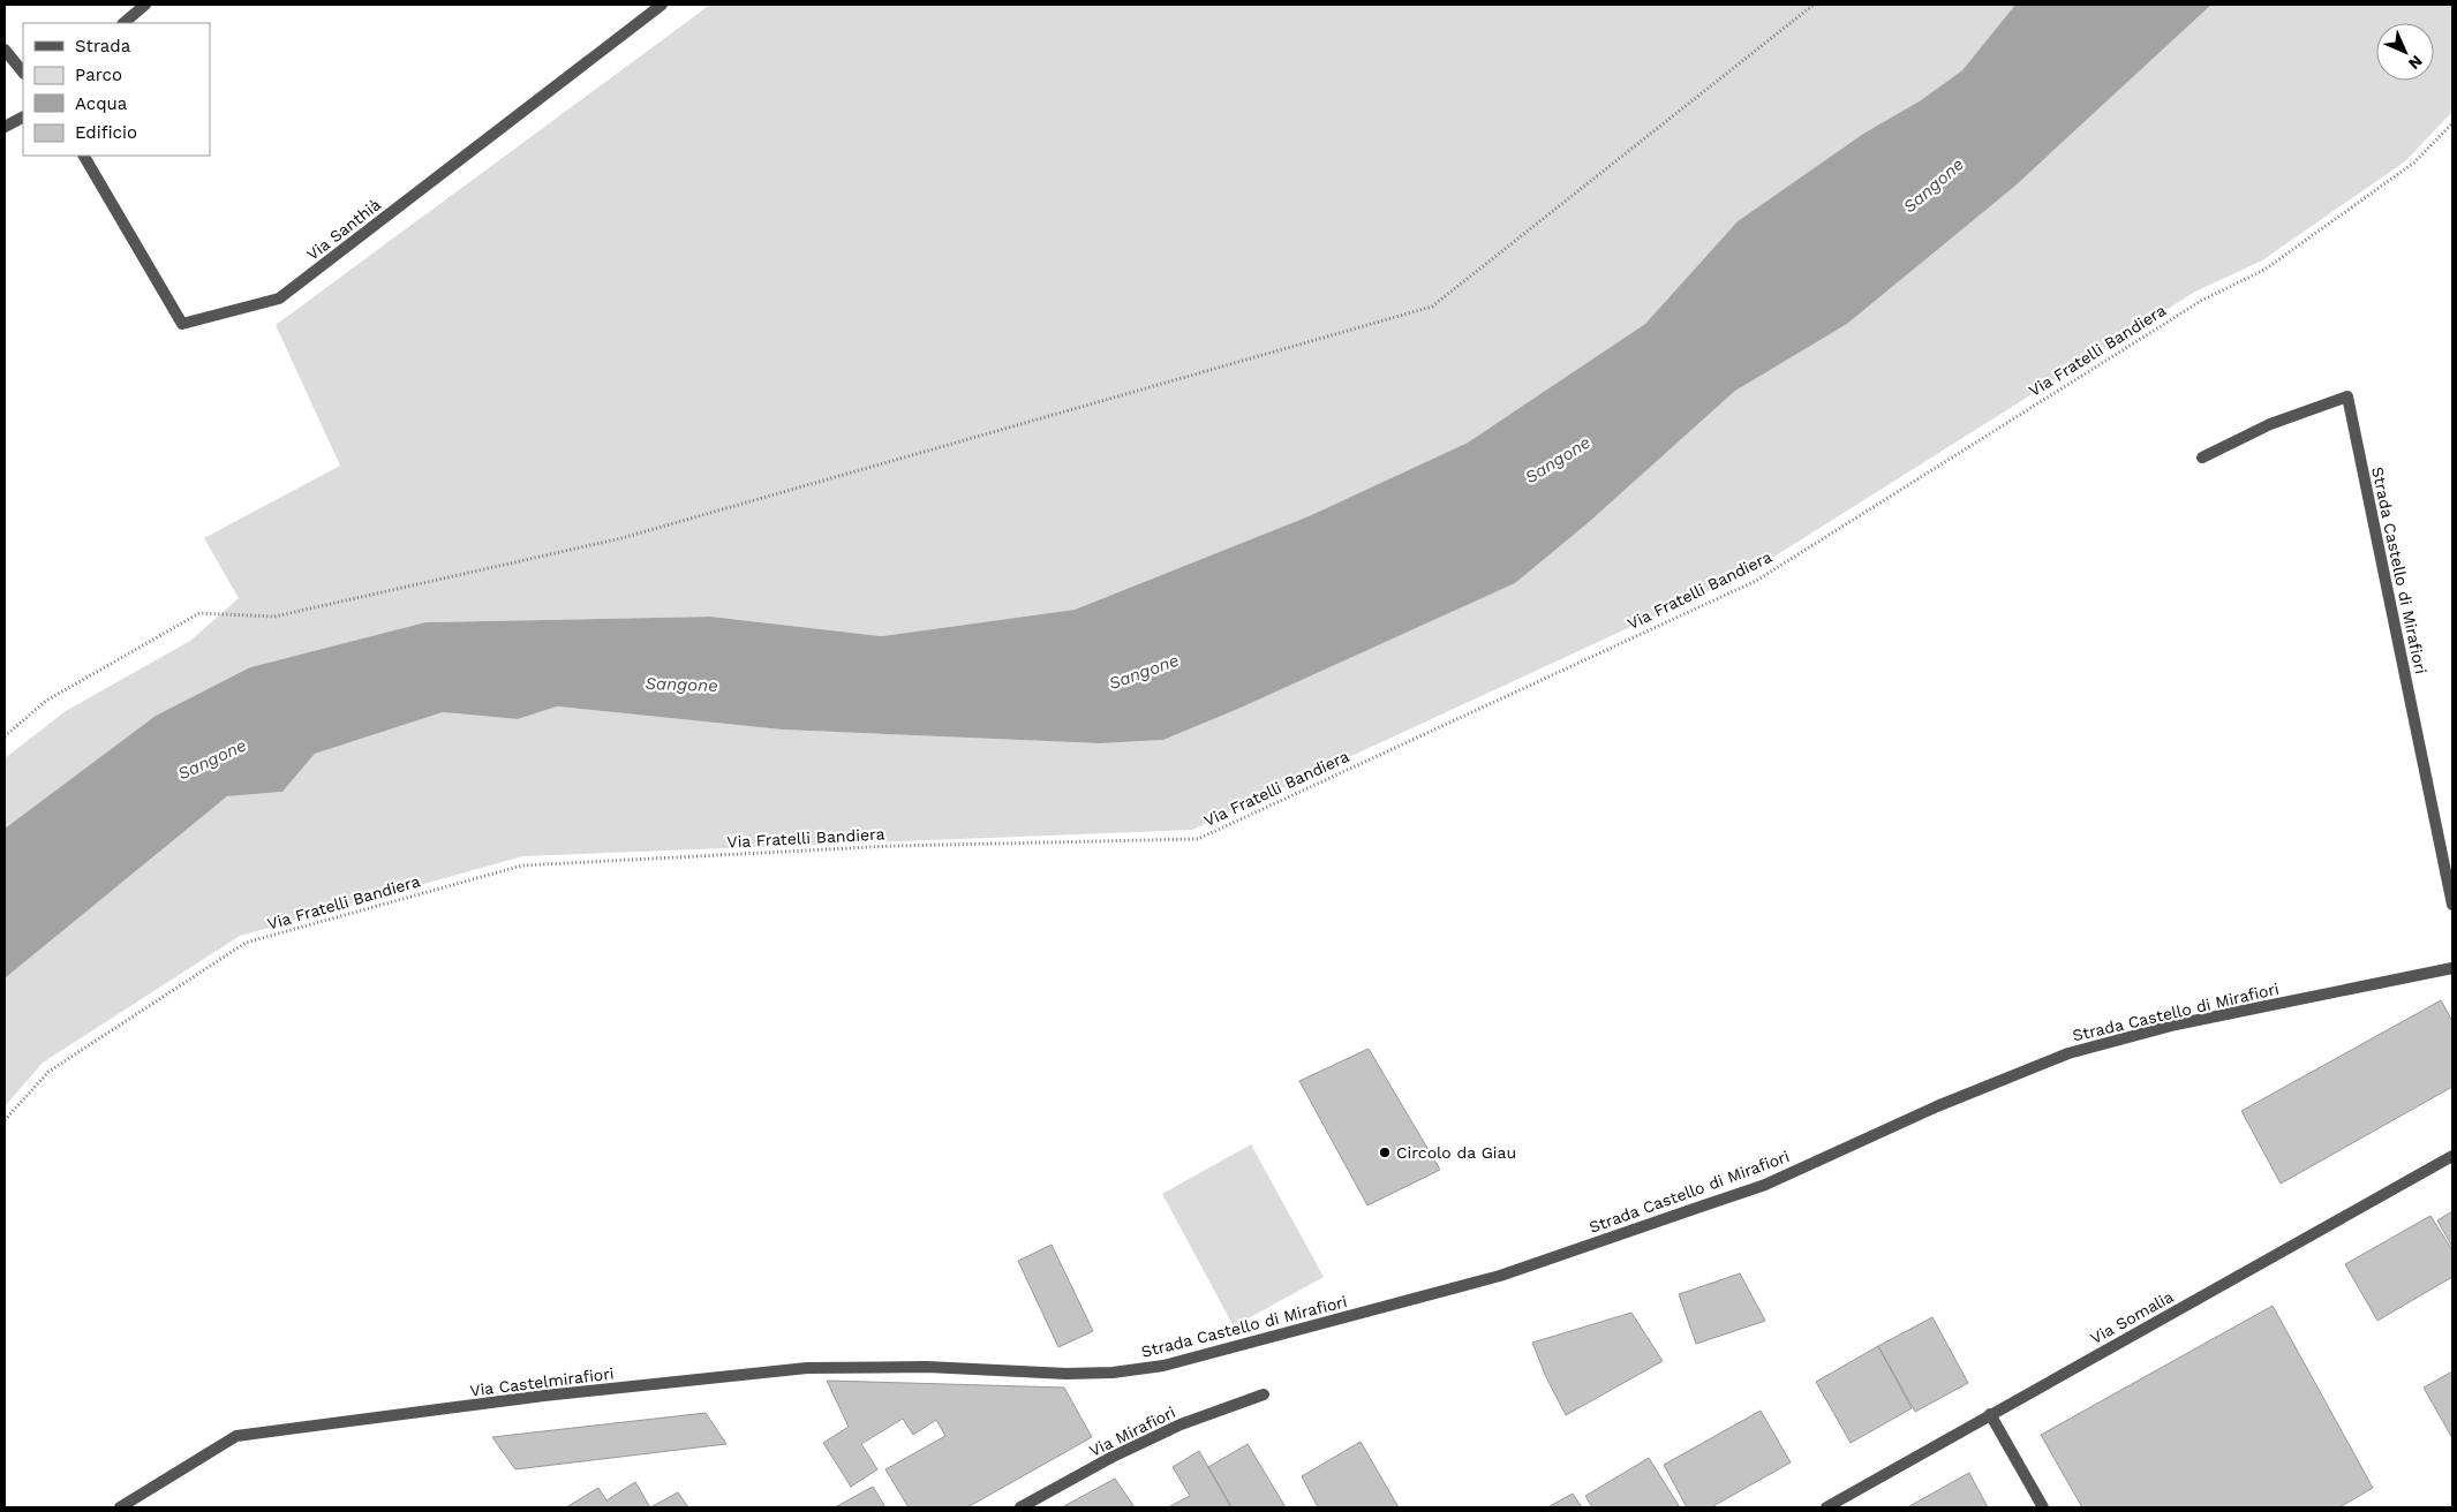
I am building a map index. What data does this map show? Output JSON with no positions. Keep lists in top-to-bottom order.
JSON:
{
  "streets": {
    "street": [
      "Via Santhià",
      "Strada Castello di Mirafiori",
      "Via Somalia",
      "Via Castelmirafiori",
      "Via Mirafiori"
    ],
    "path": ["Via Fratelli Bandiera"]
  },
  "crossings": [
    ["Strada Castello di Mirafiori", "Via Castelmirafiori"]
  ],
  "water": ["Sangone"],
  "places": ["Circolo da Giau"],
  "legend": [
    "Strada",
    "Parco",
    "Acqua",
    "Edificio"
  ],
  "north": "bottom right"
}
